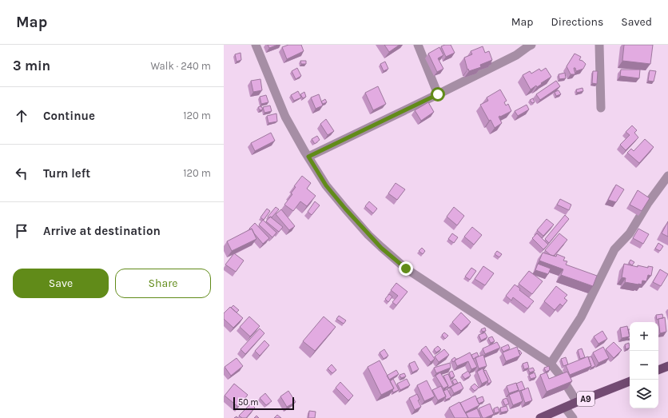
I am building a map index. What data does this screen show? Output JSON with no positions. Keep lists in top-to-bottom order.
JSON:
{
  "streets": {
    "main road": ["A9"]
  },
  "scale_bar": "50 m",
  "page": {
    "header": "Map",
    "nav": ["Map", "Directions", "Saved"],
    "heading": ["3 min", "Walk · 240 m"],
    "list": [
      ["Continue", "120 m"],
      ["Turn left", "120 m"],
      "Arrive at destination"
    ],
    "buttons": ["Save", "Share"],
    "map_buttons": ["+", "−"],
    "scale": "50 m"
  }
}
